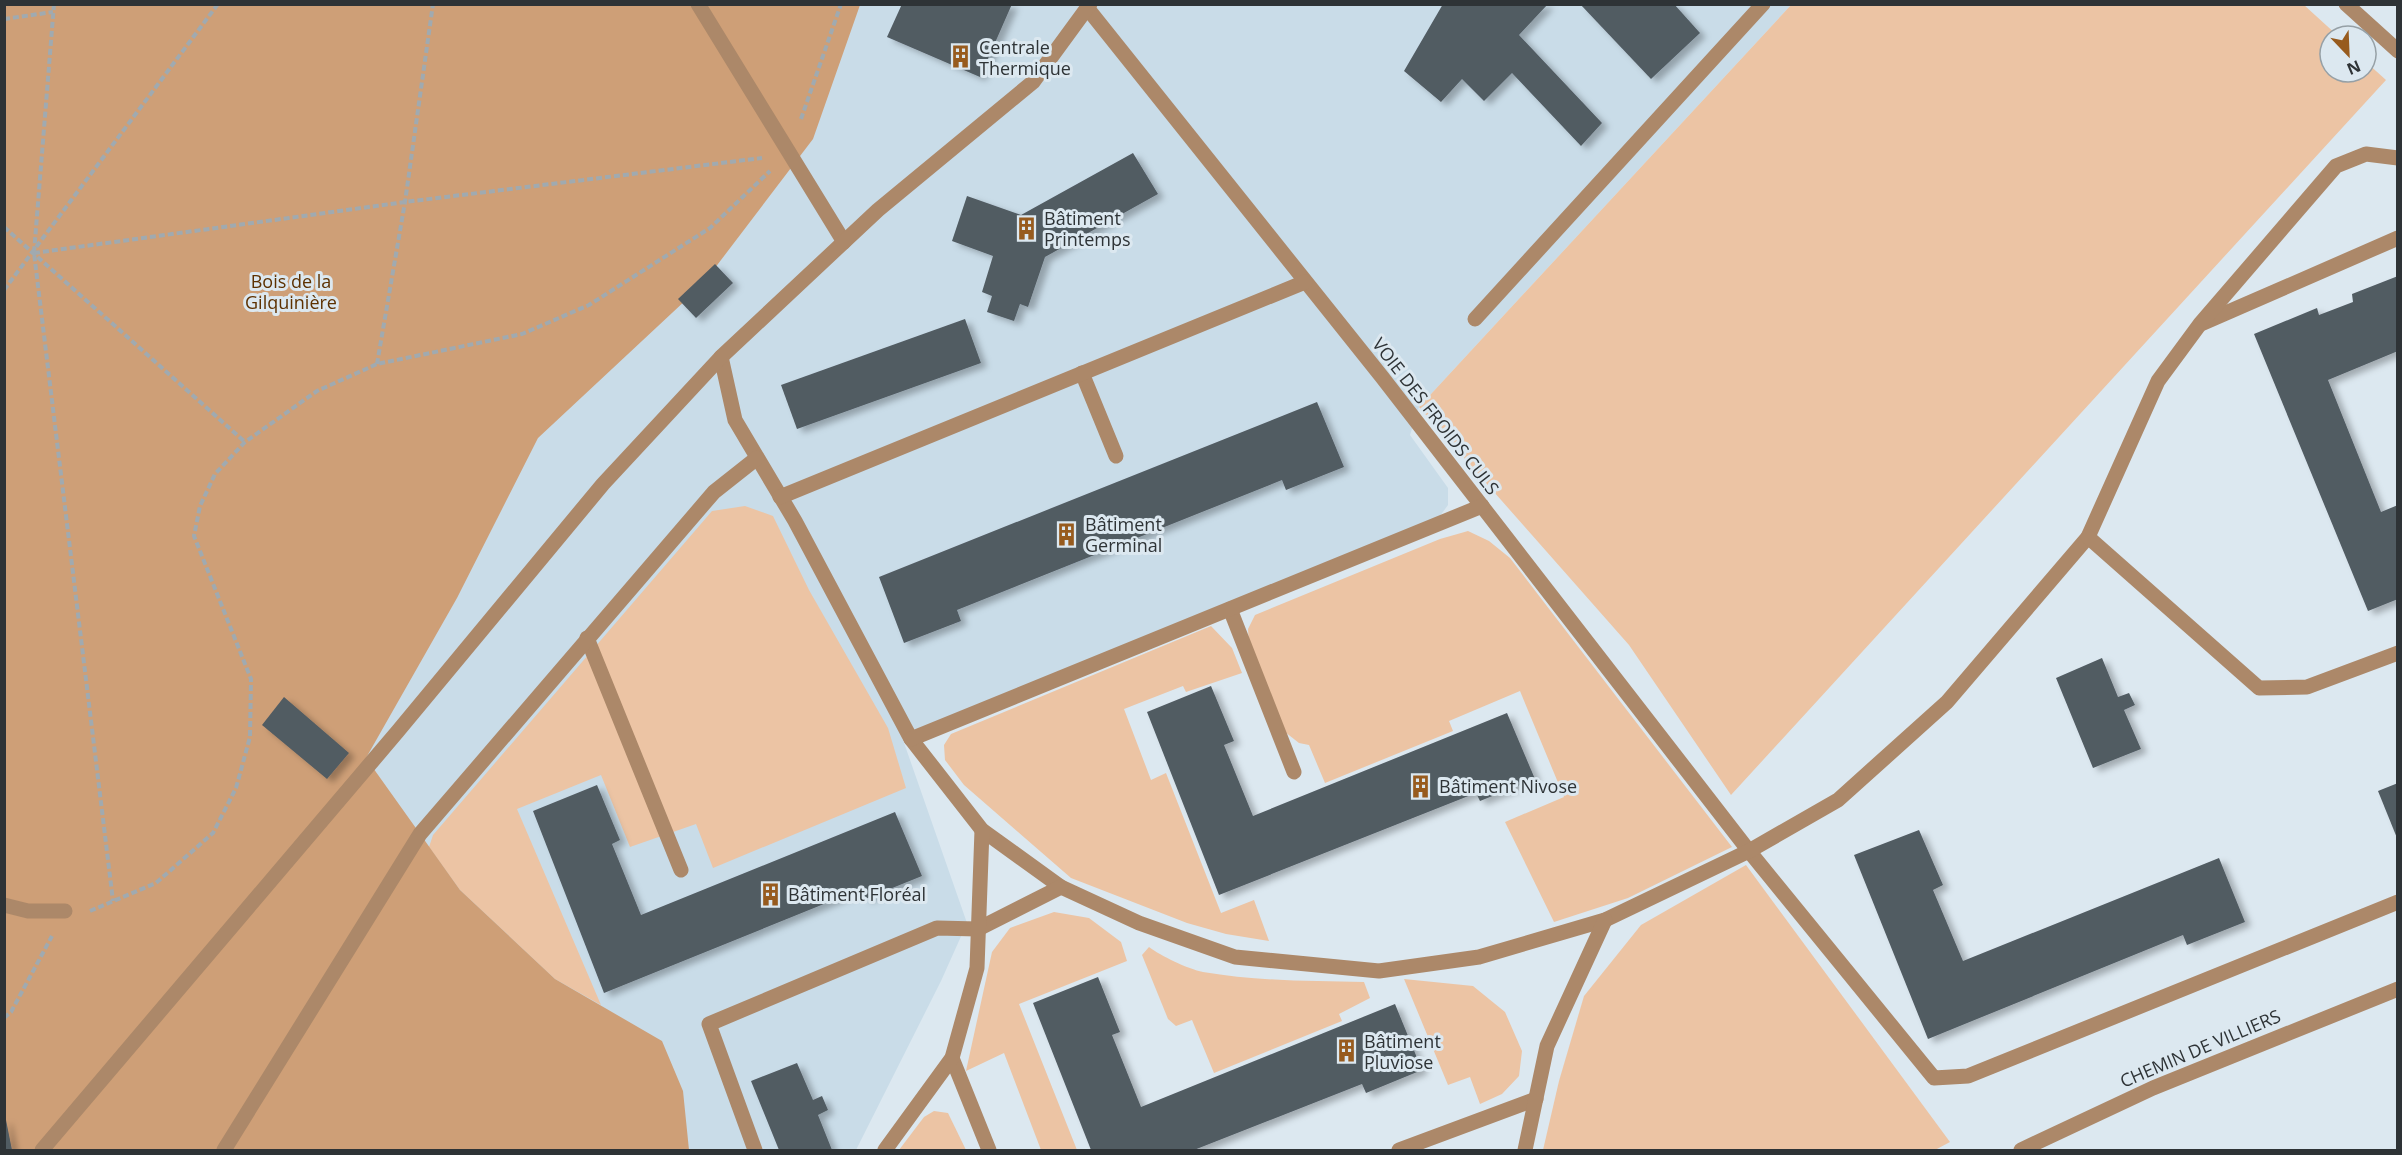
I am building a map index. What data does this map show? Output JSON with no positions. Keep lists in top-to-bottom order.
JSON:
{
  "streets": {
    "street": ["VOIE DES FROIDS CULS", "CHEMIN DE VILLIERS"]
  },
  "parks": ["Bois de la Gilquinière"],
  "places": {
    "building": [
      "Centrale Thermique",
      "Bâtiment Printemps",
      "Bâtiment Germinal",
      "Bâtiment Nivose",
      "Bâtiment Floréal",
      "Bâtiment Pluviose"
    ]
  },
  "north": "bottom right"
}
